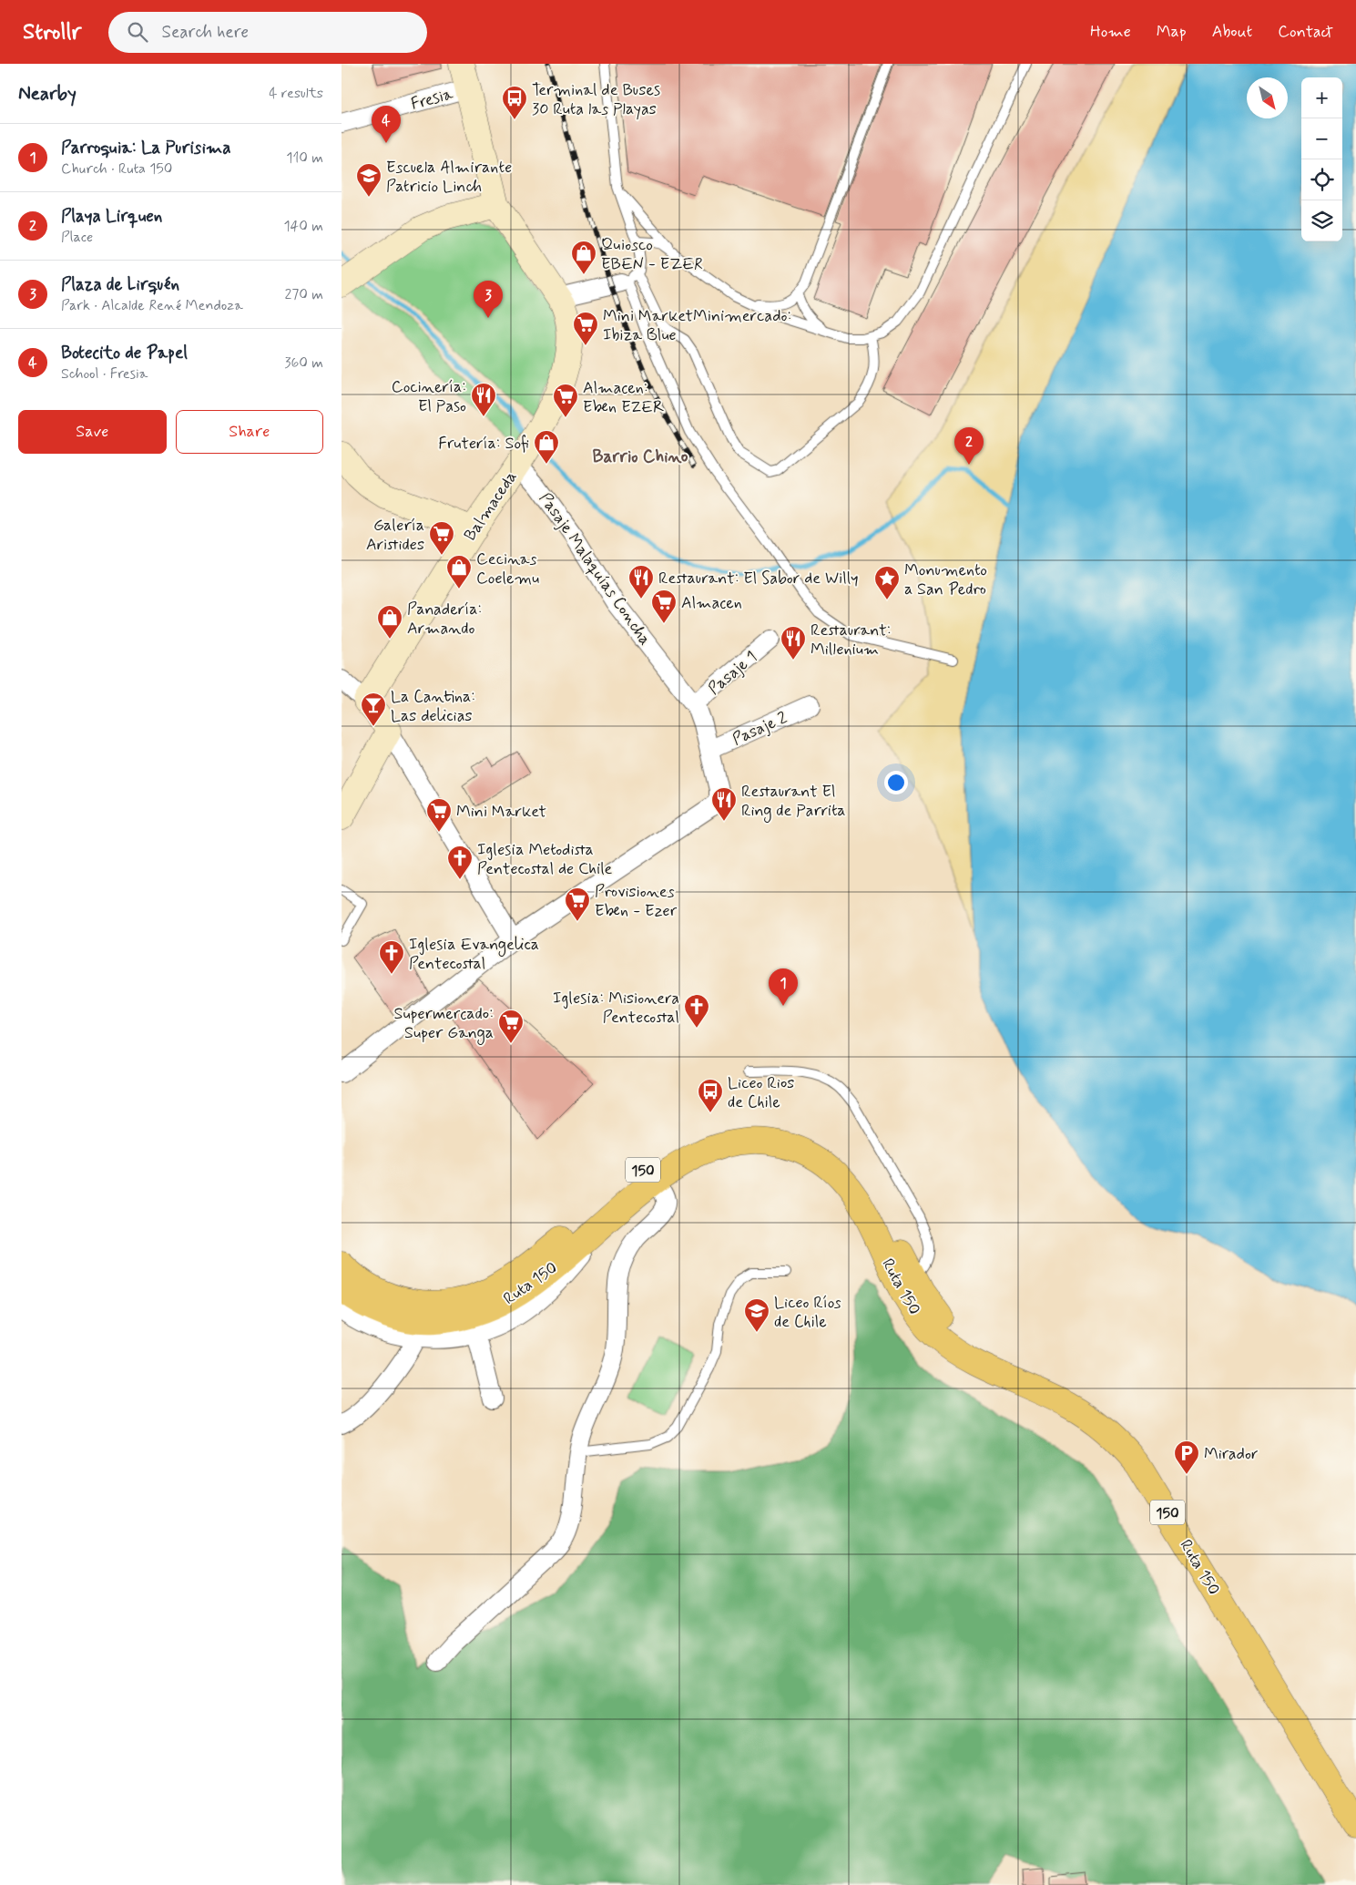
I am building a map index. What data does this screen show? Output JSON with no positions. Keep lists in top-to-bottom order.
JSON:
{
  "streets": {
    "main road": ["150", "Ruta 150"],
    "street": [
      "Fresia",
      "Balmaceda",
      "Pasaje Malaquías Concha",
      "Pasaje 1",
      "Pasaje 2"
    ]
  },
  "crossings": [
    ["Balmaceda", "Pasaje Malaquías Concha"],
    ["Pasaje Malaquías Concha", "Pasaje 1"],
    ["Pasaje Malaquías Concha", "Pasaje 2"]
  ],
  "districts": ["Barrio Chino"],
  "places": {
    "bus stop": ["Terminal de Buses 30 Ruta las Playas", "Liceo Rios de Chile"],
    "school or university": ["Escuela Almirante Patricio Linch", "Liceo Ríos de Chile"],
    "shop": [
      "Quiosco EBEN - EZER",
      "Frutería: Sofi",
      "Cecinas Coelemu",
      "Panadería: Armando"
    ],
    "supermarket": [
      "Mini MarketMinimercado: Ibiza Blue",
      "Almacen: Eben EZER",
      "Galería Aristides",
      "Almacen",
      "Mini Market",
      "Provisiones Eben - Ezer",
      "Supermercado: Super Ganga"
    ],
    "restaurant": [
      "Cocinería: El Paso",
      "Restaurant: El Sabor de Willy",
      "Restaurant: Millenium",
      "Restaurant El Ring de Parrita"
    ],
    "place": ["Monumento a San Pedro"],
    "bar": ["La Cantina: Las delicias"],
    "church": ["Iglesia Metodista Pentecostal de Chile", "Iglesia Evangelica Pentecostal", "Iglesia: Misionera Pentecostal"],
    "parking": ["Mirador"]
  },
  "north": "bottom right",
  "page": {
    "header": "Strollr",
    "search": "Search here",
    "nav": [
      "Home",
      "Map",
      "About",
      "Contact"
    ],
    "heading": ["Nearby", "4 results"],
    "map_buttons": ["+", "−"],
    "pins": [
      "4",
      "3",
      "2",
      "1"
    ],
    "list": [
      {
        "mark": "1",
        "name": "Parroquia: La Purisima",
        "note": "Church · Ruta 150",
        "value": "110 m"
      },
      {
        "mark": "2",
        "name": "Playa Lirquen",
        "note": "Place",
        "value": "140 m"
      },
      {
        "mark": "3",
        "name": "Plaza de Lirquén",
        "note": "Park · Alcalde René Mendoza",
        "value": "270 m"
      },
      {
        "mark": "4",
        "name": "Botecito de Papel",
        "note": "School · Fresia",
        "value": "360 m"
      }
    ],
    "buttons": ["Save", "Share"]
  }
}
